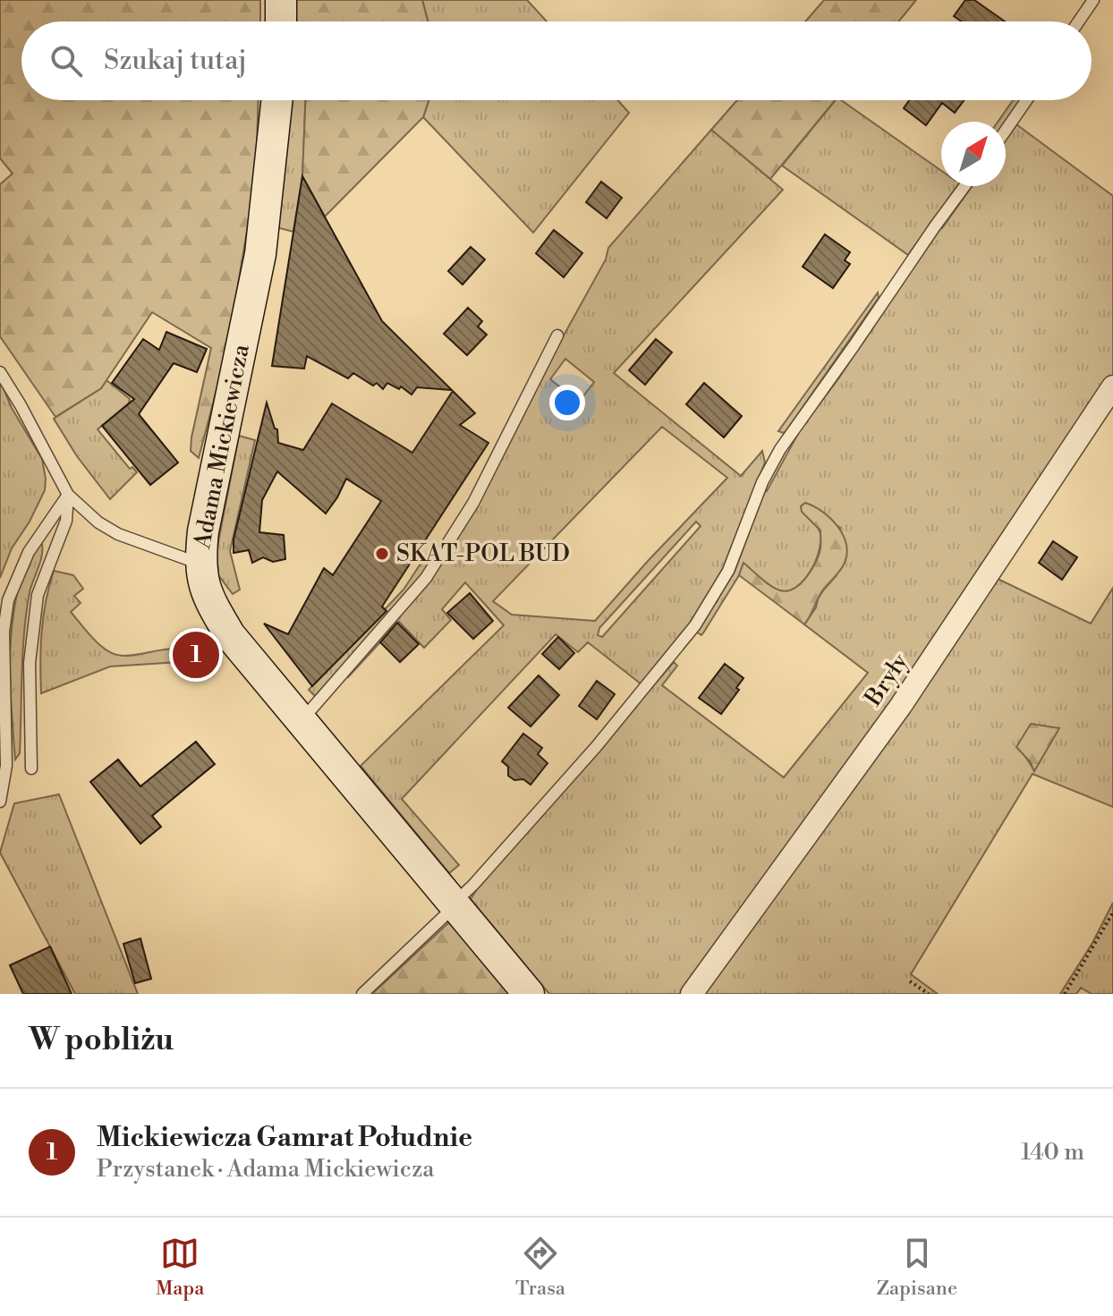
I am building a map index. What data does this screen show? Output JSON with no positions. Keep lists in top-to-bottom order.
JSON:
{
  "streets": {
    "street": ["Adama Mickiewicza", "Bryły"]
  },
  "places": ["SKAT-POL BUD"],
  "north": "top right",
  "page": {
    "search": "Szukaj tutaj",
    "pins": "1",
    "heading": "W pobliżu",
    "list": [
      {
        "mark": "1",
        "name": "Mickiewicza Gamrat Południe",
        "note": "Przystanek · Adama Mickiewicza",
        "value": "140 m"
      }
    ],
    "nav": ["Mapa", "Trasa", "Zapisane"]
  }
}
